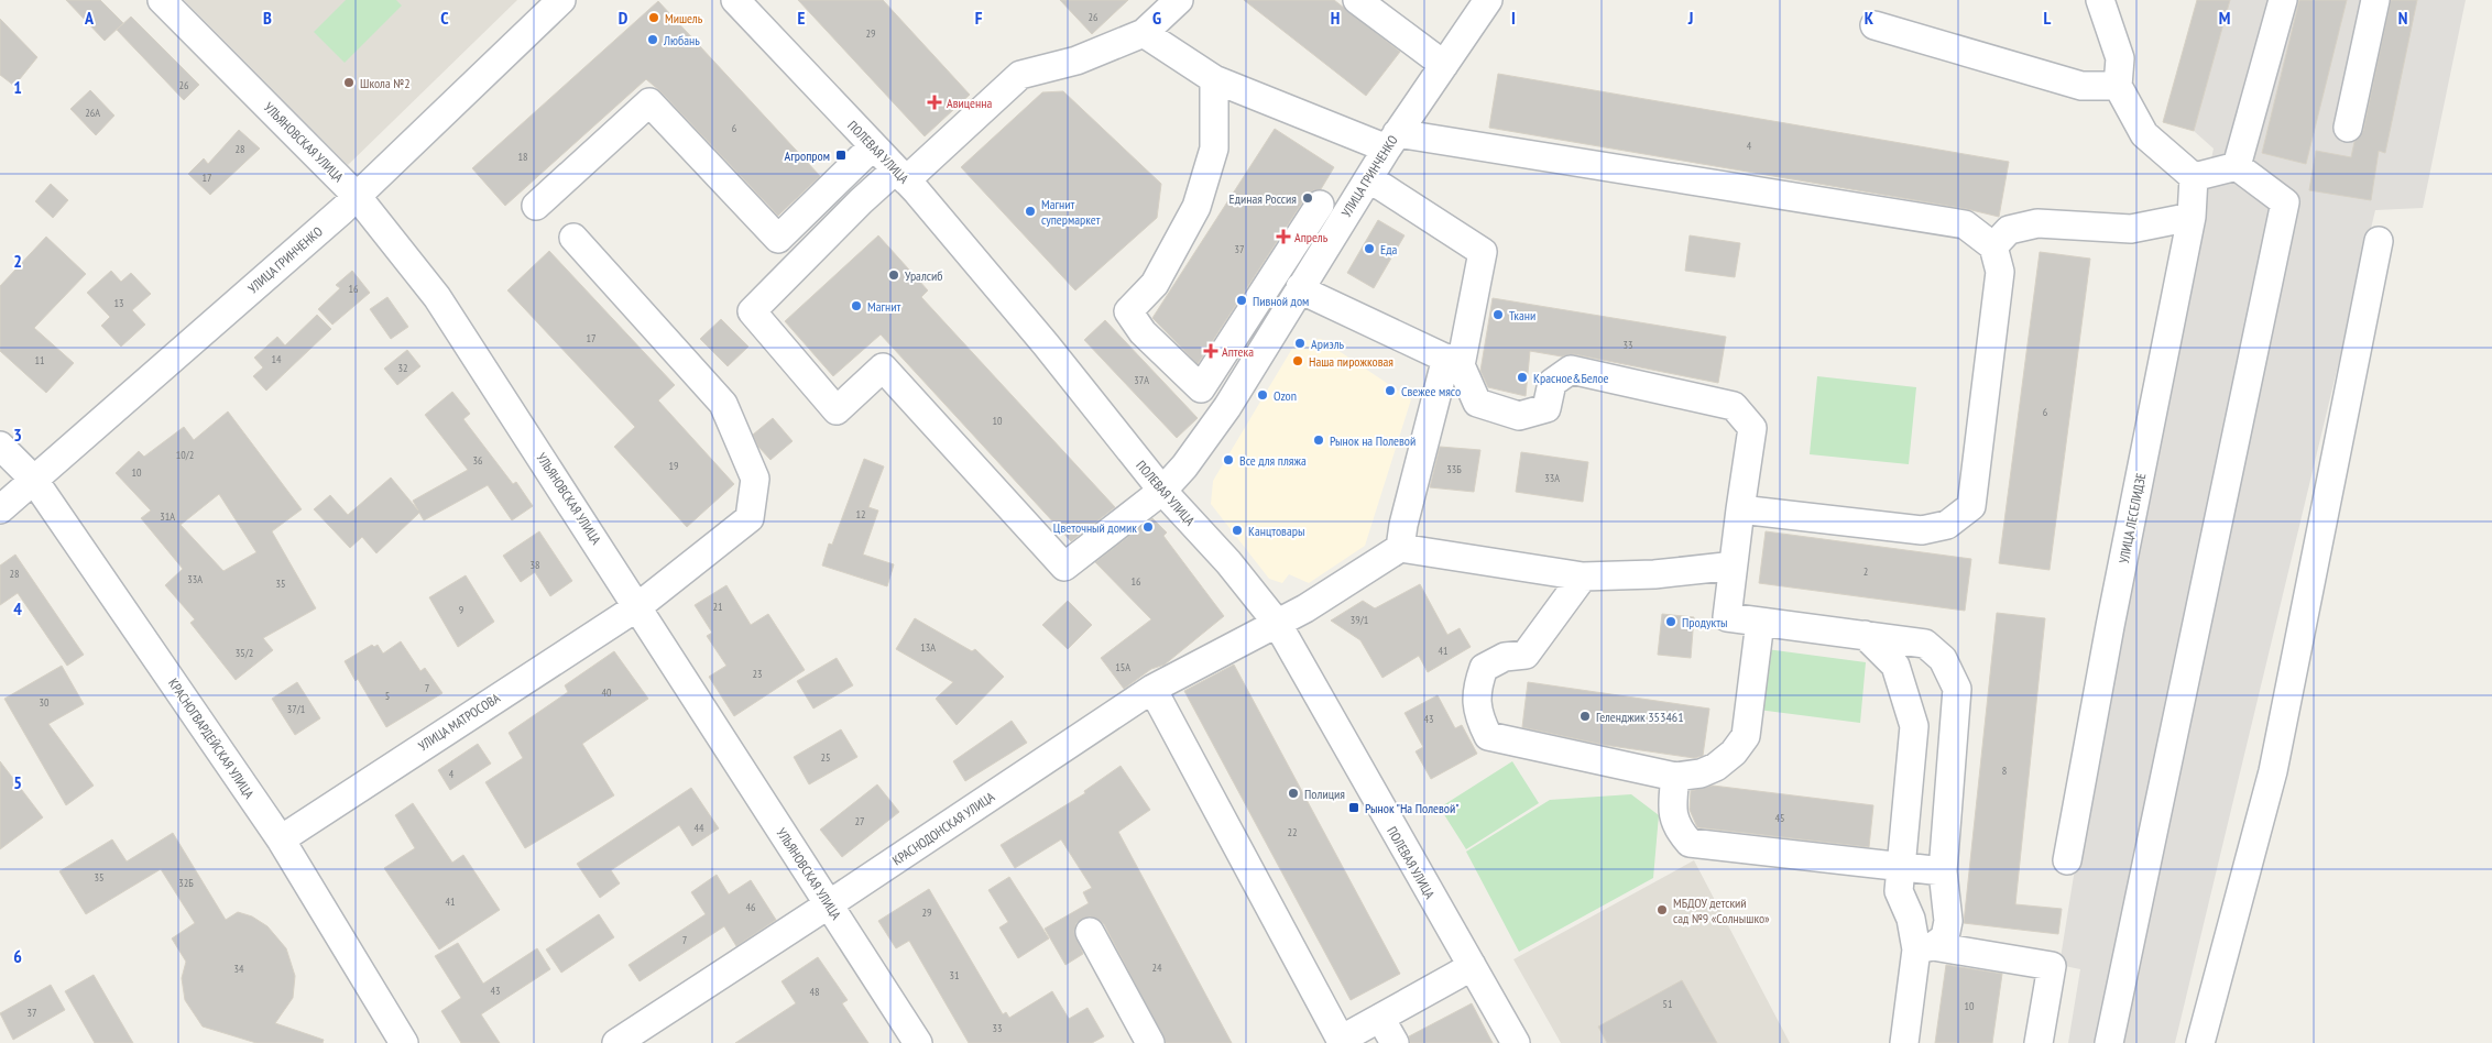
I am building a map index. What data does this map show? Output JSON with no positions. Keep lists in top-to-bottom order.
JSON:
{
  "streets": {
    "street": [
      "УЛЬЯНОВСКАЯ УЛИЦА",
      "ПОЛЕВАЯ УЛИЦА",
      "УЛИЦА ГРИНЧЕНКО",
      "УЛИЦА ЛЕСЕЛИДЗЕ",
      "УЛИЦА МАТРОСОВА",
      "КРАСНОГВАРДЕЙСКАЯ УЛИЦА",
      "КРАСНОДОНСКАЯ УЛИЦА"
    ]
  },
  "crossings": [
    ["УЛЬЯНОВСКАЯ УЛИЦА", "УЛИЦА ГРИНЧЕНКО"],
    ["УЛЬЯНОВСКАЯ УЛИЦА", "УЛИЦА МАТРОСОВА"],
    ["УЛЬЯНОВСКАЯ УЛИЦА", "КРАСНОДОНСКАЯ УЛИЦА"],
    ["ПОЛЕВАЯ УЛИЦА", "УЛИЦА ГРИНЧЕНКО"],
    ["ПОЛЕВАЯ УЛИЦА", "КРАСНОДОНСКАЯ УЛИЦА"],
    ["УЛИЦА ГРИНЧЕНКО", "КРАСНОГВАРДЕЙСКАЯ УЛИЦА"],
    ["УЛИЦА МАТРОСОВА", "КРАСНОГВАРДЕЙСКАЯ УЛИЦА"]
  ],
  "places": {
    "other": [
      "Мишель",
      "Любань",
      "Школа №2",
      "Единая Россия",
      "Магнит супермаркет",
      "Еда",
      "Уралсиб",
      "Пивной дом",
      "Магнит",
      "Ткани",
      "Ариэль",
      "Наша пирожковая",
      "Красное&Белое",
      "Свежее мясо",
      "Ozon",
      "Рынок на Полевой",
      "Все для пляжа",
      "Цветочный домик",
      "Канцтовары",
      "Продукты",
      "Геленджик 353461",
      "Полиция",
      "МБДОУ детский сад №9 «Солнышко»"
    ],
    "health": ["Авиценна", "Апрель", "Аптека"],
    "transit": ["Агропром", "Рынок \"На Полевой\""]
  },
  "house_numbers": [
    "26",
    "29",
    "26",
    "26А",
    "6",
    "4",
    "28",
    "18",
    "17",
    "37",
    "16",
    "13",
    "17",
    "33",
    "14",
    "11",
    "32",
    "37А",
    "6",
    "10",
    "10/2",
    "36",
    "19",
    "33Б",
    "10",
    "33А",
    "12",
    "31А",
    "38",
    "2",
    "28",
    "33А",
    "16",
    "35",
    "21",
    "9",
    "39/1",
    "13А",
    "41",
    "35/2",
    "15А",
    "23",
    "7",
    "40",
    "5",
    "30",
    "37/1",
    "43",
    "25",
    "8",
    "4",
    "45",
    "27",
    "44",
    "22",
    "35",
    "32Б",
    "41",
    "46",
    "29",
    "7",
    "24",
    "34",
    "31",
    "43",
    "48",
    "51",
    "10",
    "37",
    "33"
  ],
  "grid": {
    "columns": [
      "A",
      "B",
      "C",
      "D",
      "E",
      "F",
      "G",
      "H",
      "I",
      "J",
      "K",
      "L",
      "M",
      "N"
    ],
    "rows": [
      "1",
      "2",
      "3",
      "4",
      "5",
      "6"
    ]
  }
}
